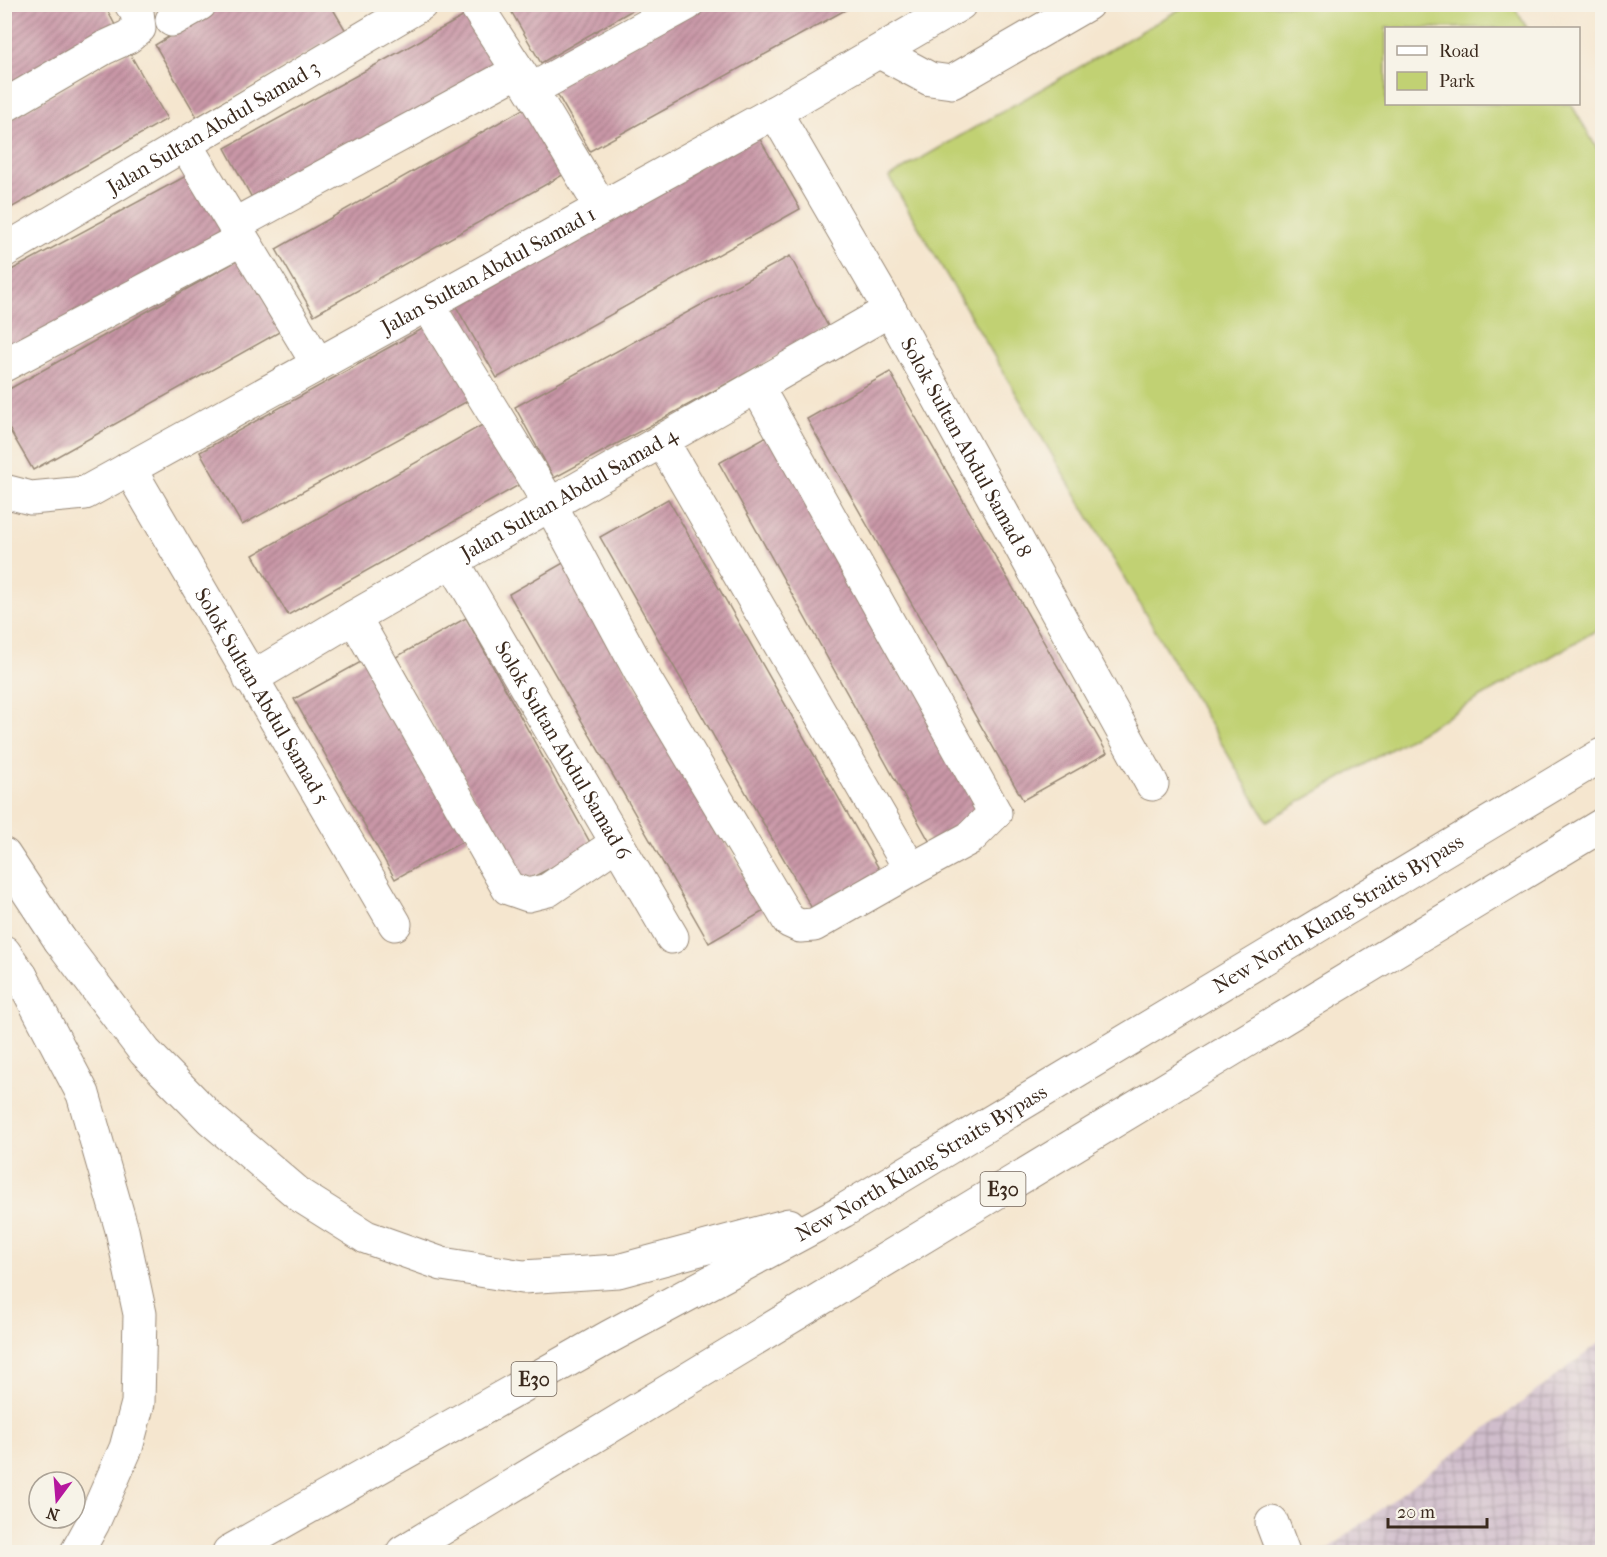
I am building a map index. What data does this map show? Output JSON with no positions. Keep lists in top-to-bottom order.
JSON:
{
  "streets": {
    "main road": [
      "Jalan Sultan Abdul Samad 3",
      "Jalan Sultan Abdul Samad 1",
      "Solok Sultan Abdul Samad 8",
      "Jalan Sultan Abdul Samad 4",
      "Solok Sultan Abdul Samad 5",
      "Solok Sultan Abdul Samad 6",
      "New North Klang Straits Bypass",
      "E30"
    ]
  },
  "crossings": [
    ["Jalan Sultan Abdul Samad 1", "Solok Sultan Abdul Samad 8"],
    ["Jalan Sultan Abdul Samad 1", "Solok Sultan Abdul Samad 5"],
    ["Solok Sultan Abdul Samad 8", "Jalan Sultan Abdul Samad 4"],
    ["Jalan Sultan Abdul Samad 4", "Solok Sultan Abdul Samad 5"],
    ["Jalan Sultan Abdul Samad 4", "Solok Sultan Abdul Samad 6"]
  ],
  "legend": ["Road", "Park"],
  "scale_bar": "20 m",
  "north": "bottom"
}
